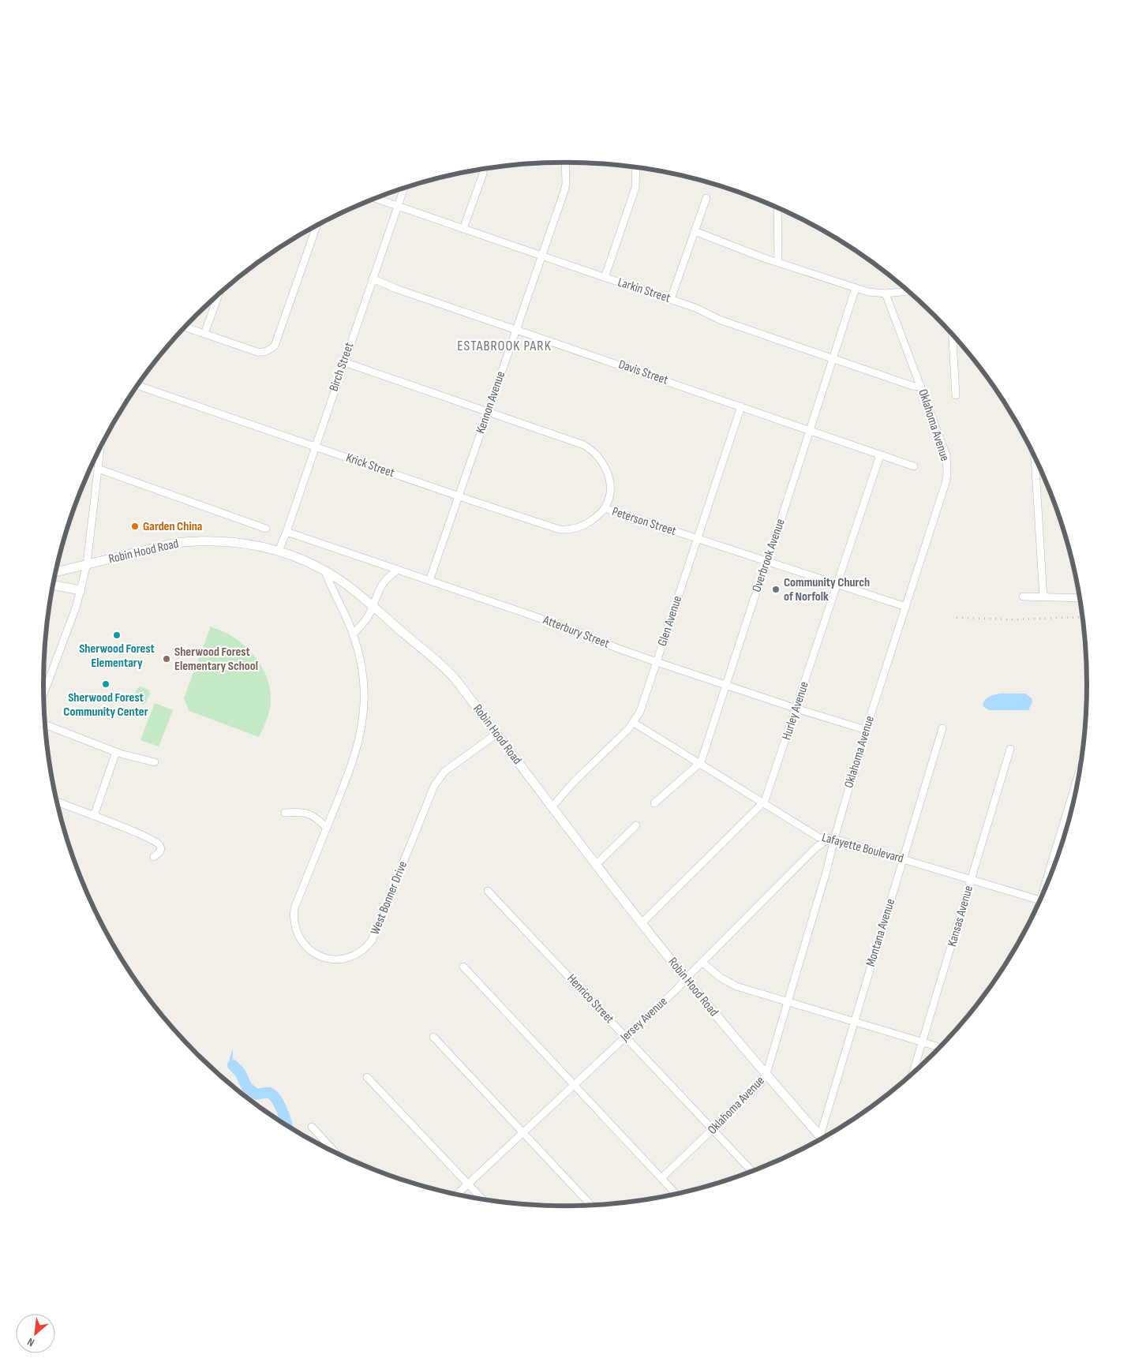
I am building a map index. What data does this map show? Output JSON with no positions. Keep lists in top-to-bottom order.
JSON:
{
  "streets": {
    "street": [
      "Larkin Street",
      "Birch Street",
      "Davis Street",
      "Kennon Avenue",
      "Oklahoma Avenue",
      "Krick Street",
      "Peterson Street",
      "Robin Hood Road",
      "Overbrook Avenue",
      "Glen Avenue",
      "Atterbury Street",
      "Hurley Avenue",
      "Lafayette Boulevard",
      "West Bonner Drive",
      "Kansas Avenue",
      "Montana Avenue",
      "Henrico Street",
      "Jersey Avenue"
    ]
  },
  "crossings": [
    ["Larkin Street", "Birch Street"],
    ["Larkin Street", "Kennon Avenue"],
    ["Larkin Street", "Oklahoma Avenue"],
    ["Larkin Street", "Overbrook Avenue"],
    ["Birch Street", "Davis Street"],
    ["Birch Street", "Krick Street"],
    ["Birch Street", "Peterson Street"],
    ["Birch Street", "Robin Hood Road"],
    ["Birch Street", "Atterbury Street"],
    ["Davis Street", "Kennon Avenue"],
    ["Davis Street", "Overbrook Avenue"],
    ["Davis Street", "Glen Avenue"],
    ["Davis Street", "Hurley Avenue"],
    ["Kennon Avenue", "Krick Street"],
    ["Kennon Avenue", "Peterson Street"],
    ["Kennon Avenue", "Atterbury Street"],
    ["Oklahoma Avenue", "Peterson Street"],
    ["Oklahoma Avenue", "Robin Hood Road"],
    ["Oklahoma Avenue", "Atterbury Street"],
    ["Oklahoma Avenue", "Lafayette Boulevard"],
    ["Oklahoma Avenue", "Henrico Street"],
    ["Oklahoma Avenue", "Jersey Avenue"],
    ["Krick Street", "Peterson Street"],
    ["Peterson Street", "Overbrook Avenue"],
    ["Peterson Street", "Glen Avenue"],
    ["Peterson Street", "Hurley Avenue"],
    ["Robin Hood Road", "Glen Avenue"],
    ["Robin Hood Road", "Hurley Avenue"],
    ["Robin Hood Road", "West Bonner Drive"],
    ["Robin Hood Road", "Jersey Avenue"],
    ["Overbrook Avenue", "Atterbury Street"],
    ["Overbrook Avenue", "Lafayette Boulevard"],
    ["Glen Avenue", "Atterbury Street"],
    ["Glen Avenue", "Lafayette Boulevard"],
    ["Atterbury Street", "Hurley Avenue"],
    ["Hurley Avenue", "Lafayette Boulevard"],
    ["Lafayette Boulevard", "Kansas Avenue"],
    ["Lafayette Boulevard", "Montana Avenue"],
    ["Lafayette Boulevard", "Jersey Avenue"],
    ["Henrico Street", "Jersey Avenue"]
  ],
  "districts": ["ESTABROOK PARK"],
  "places": [
    "Garden China",
    "Community Church of Norfolk",
    "Sherwood Forest Elementary",
    "Sherwood Forest Elementary School",
    "Sherwood Forest Community Center"
  ],
  "north": "bottom left"
}
